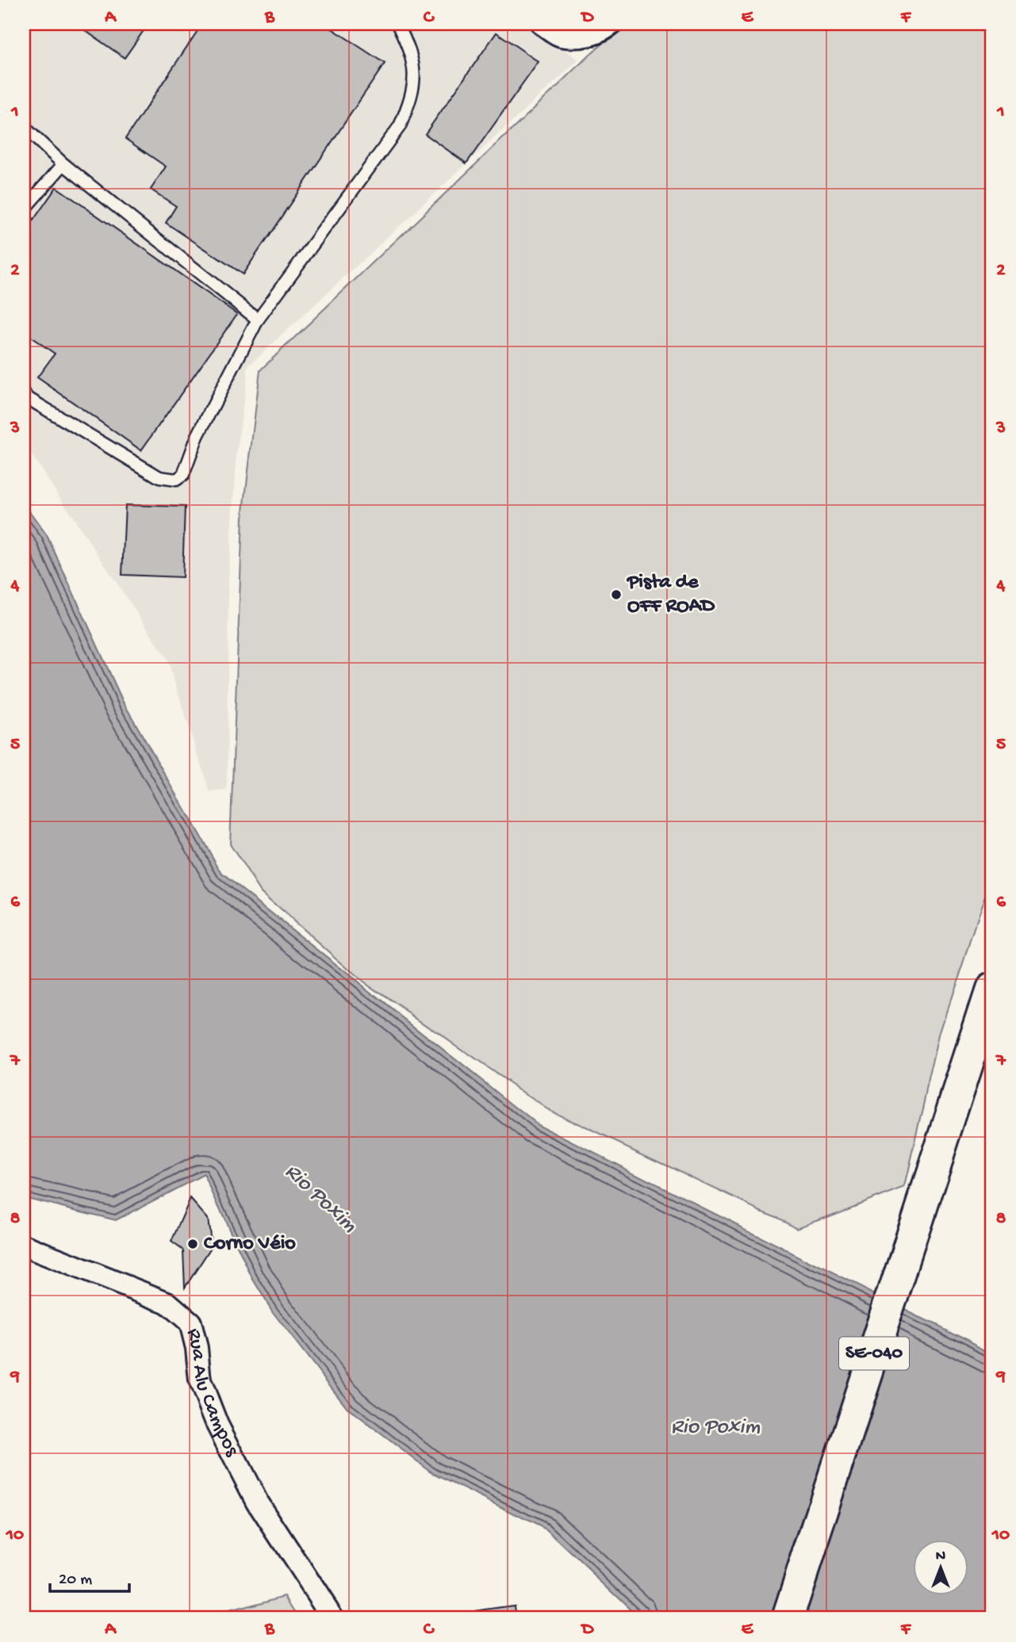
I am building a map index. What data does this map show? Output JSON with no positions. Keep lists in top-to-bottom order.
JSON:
{
  "streets": {
    "main road": ["SE-040"],
    "street": ["Rua Alu Campos"]
  },
  "water": ["Rio Poxim"],
  "places": ["Pista de OFF ROAD", "Corno Véio"],
  "scale_bar": "20 m",
  "north": "top",
  "grid": {
    "columns": [
      "A",
      "B",
      "C",
      "D",
      "E",
      "F"
    ],
    "rows": [
      "1",
      "2",
      "3",
      "4",
      "5",
      "6",
      "7",
      "8",
      "9",
      "10"
    ]
  }
}
